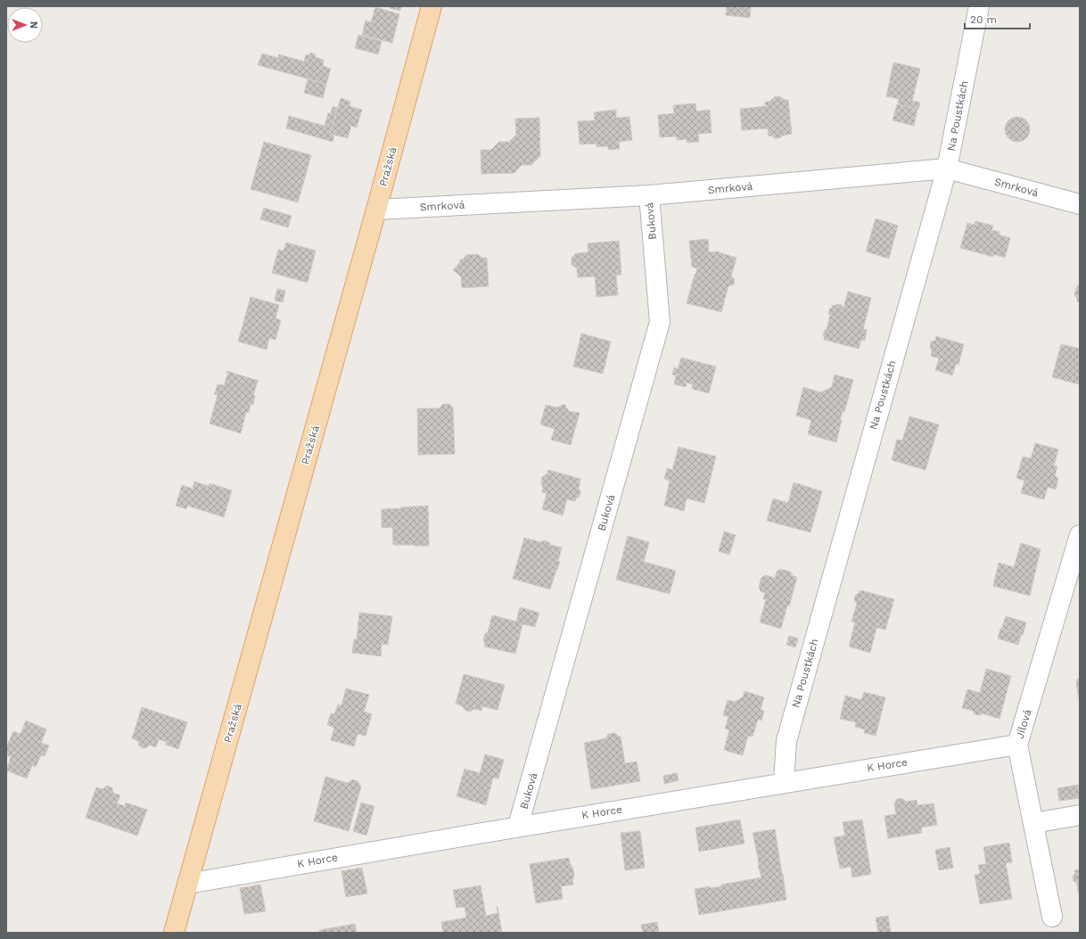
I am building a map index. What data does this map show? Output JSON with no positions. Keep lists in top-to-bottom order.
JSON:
{
  "streets": {
    "main road": ["Pražská"],
    "street": [
      "Na Poustkách",
      "Smrková",
      "Buková",
      "Jílová",
      "K Horce"
    ]
  },
  "crossings": [
    ["Na Poustkách", "Smrková"],
    ["Na Poustkách", "K Horce"],
    ["Pražská", "Smrková"],
    ["Pražská", "K Horce"],
    ["Smrková", "Buková"],
    ["Buková", "K Horce"],
    ["Jílová", "K Horce"]
  ],
  "scale_bar": "20 m",
  "north": "right"
}
